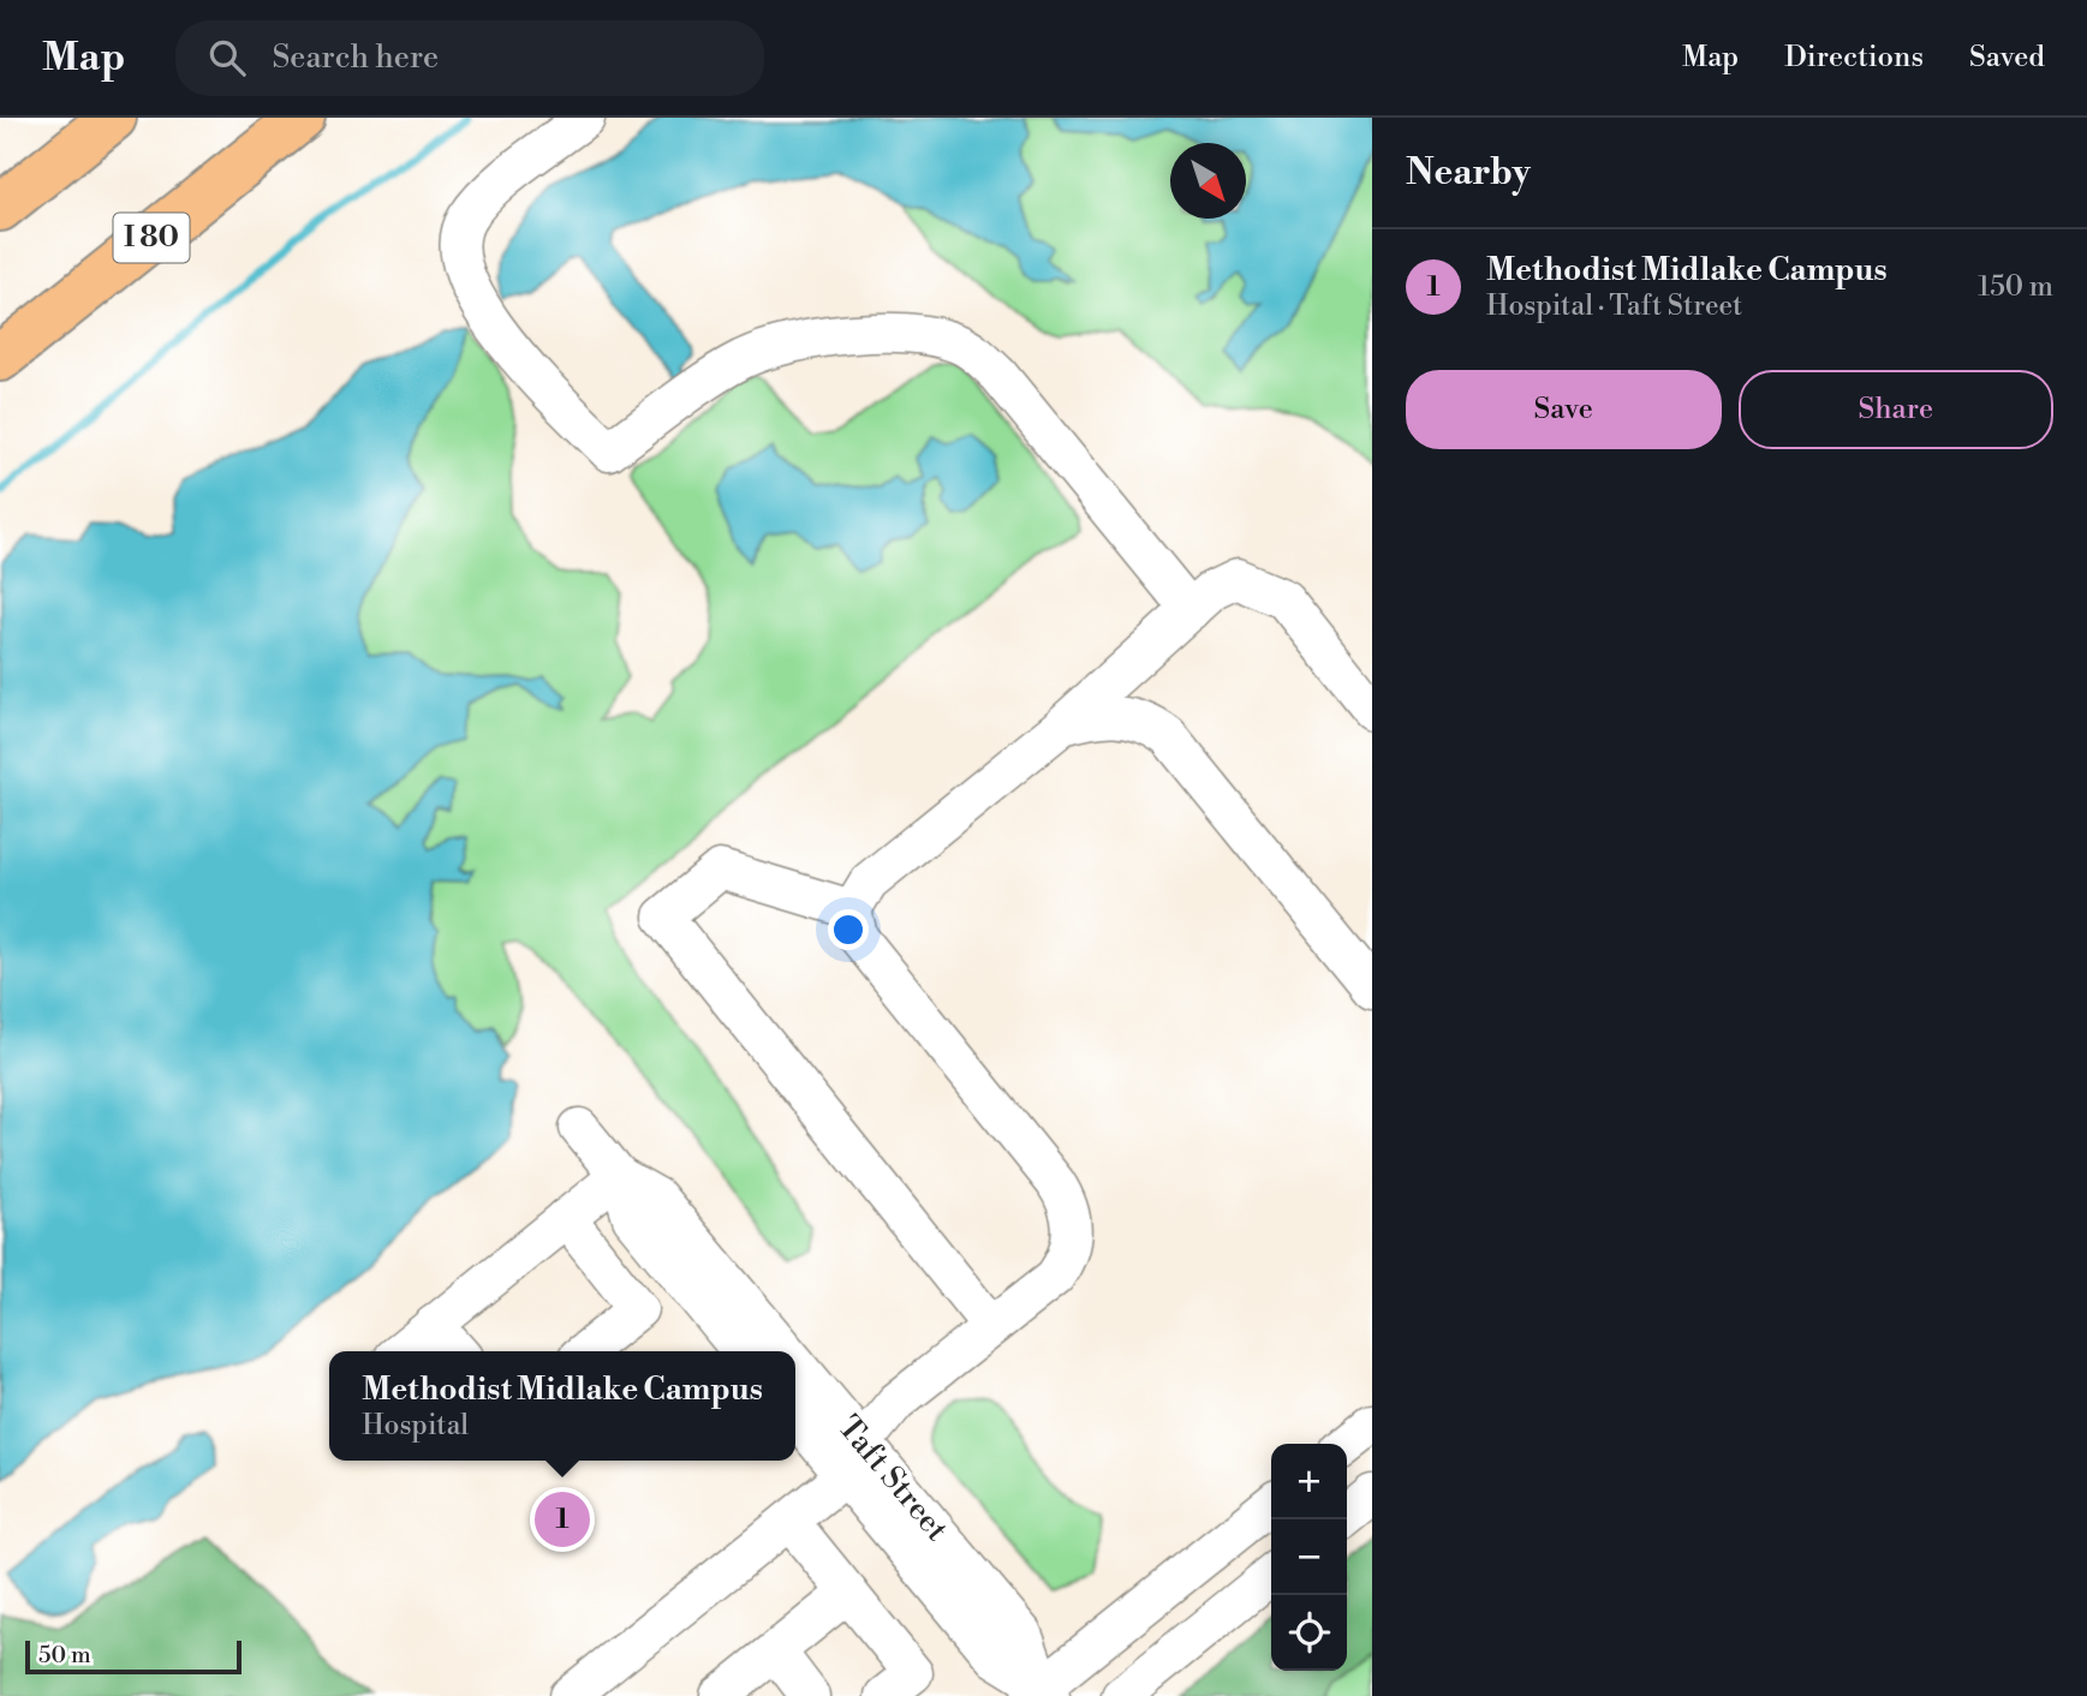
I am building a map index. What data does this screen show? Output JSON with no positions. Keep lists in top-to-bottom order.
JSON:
{
  "streets": {
    "highway": ["I 80"],
    "street": ["Taft Street"]
  },
  "scale_bar": "50 m",
  "north": "bottom right",
  "page": {
    "header": "Map",
    "search": "Search here",
    "nav": ["Map", "Directions", "Saved"],
    "heading": "Nearby",
    "list": [
      {
        "mark": "1",
        "name": "Methodist Midlake Campus",
        "note": "Hospital · Taft Street",
        "value": "150 m"
      }
    ],
    "buttons": ["Save", "Share"],
    "popup": ["Methodist Midlake Campus", "Hospital"],
    "map_buttons": ["+", "−"],
    "pins": "1",
    "scale": "50 m"
  }
}
